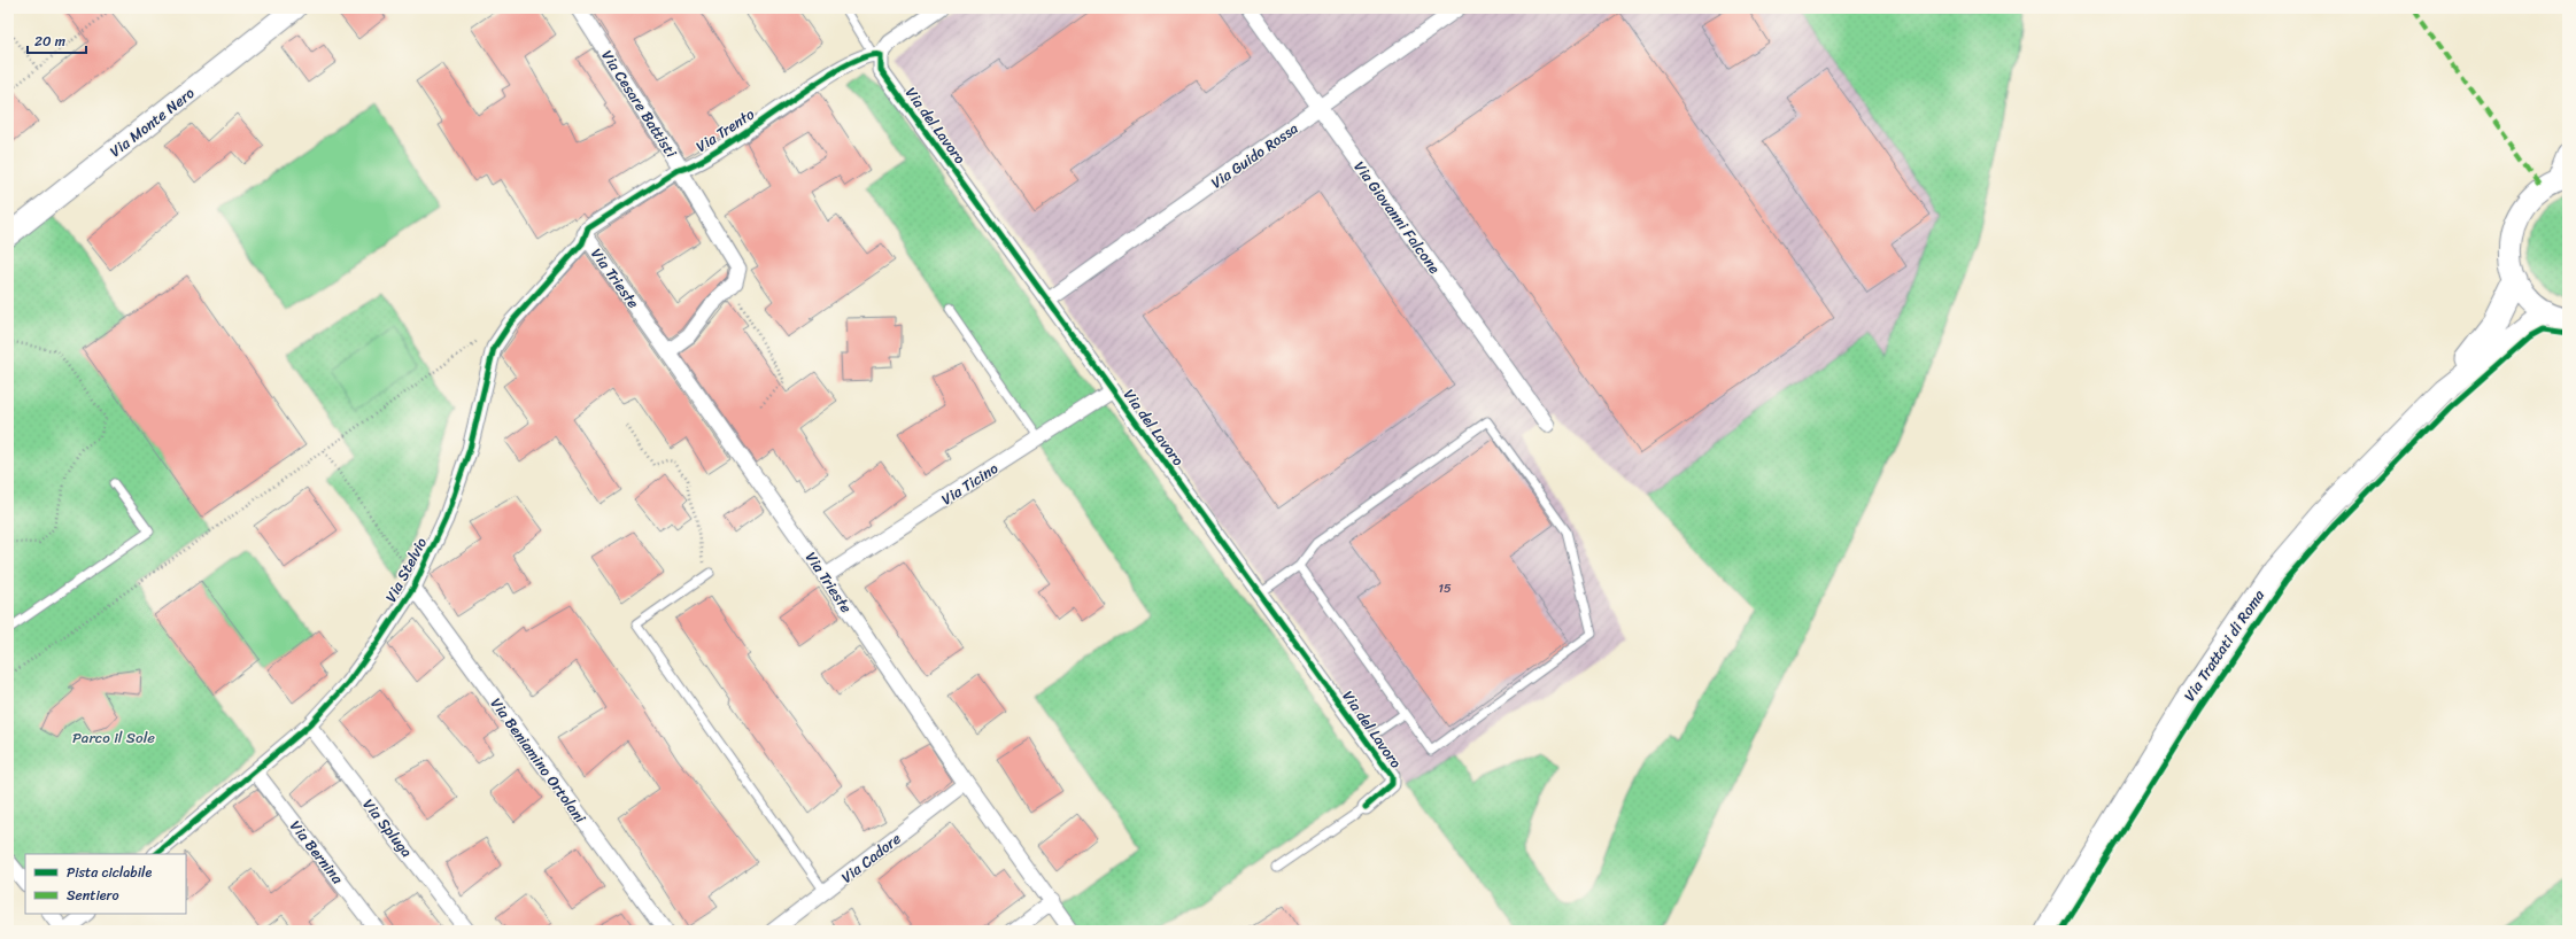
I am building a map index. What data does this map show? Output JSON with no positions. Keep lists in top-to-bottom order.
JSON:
{
  "streets": {
    "main road": ["Via Monte Nero", "Via Trattati di Roma"],
    "street": [
      "Via Cesare Battisti",
      "Via del Lavoro",
      "Via Trento",
      "Via Guido Rossa",
      "Via Giovanni Falcone",
      "Via Trieste",
      "Via Ticino",
      "Via Stelvio",
      "Via Beniamino Ortolani",
      "Via Spluga",
      "Via Bernina",
      "Via Cadore"
    ]
  },
  "crossings": [
    ["Via Cesare Battisti", "Via Trento"],
    ["Via Cesare Battisti", "Via Trieste"],
    ["Via del Lavoro", "Via Trento"],
    ["Via del Lavoro", "Via Guido Rossa"],
    ["Via del Lavoro", "Via Ticino"],
    ["Via Trento", "Via Trieste"],
    ["Via Trento", "Via Stelvio"],
    ["Via Guido Rossa", "Via Giovanni Falcone"],
    ["Via Trieste", "Via Ticino"],
    ["Via Trieste", "Via Stelvio"],
    ["Via Trieste", "Via Cadore"],
    ["Via Stelvio", "Via Beniamino Ortolani"],
    ["Via Stelvio", "Via Spluga"],
    ["Via Stelvio", "Via Bernina"]
  ],
  "parks": ["Parco il Sole"],
  "house_numbers": ["15"],
  "legend": ["Pista ciclabile", "Sentiero"],
  "scale_bar": "20 m"
}
